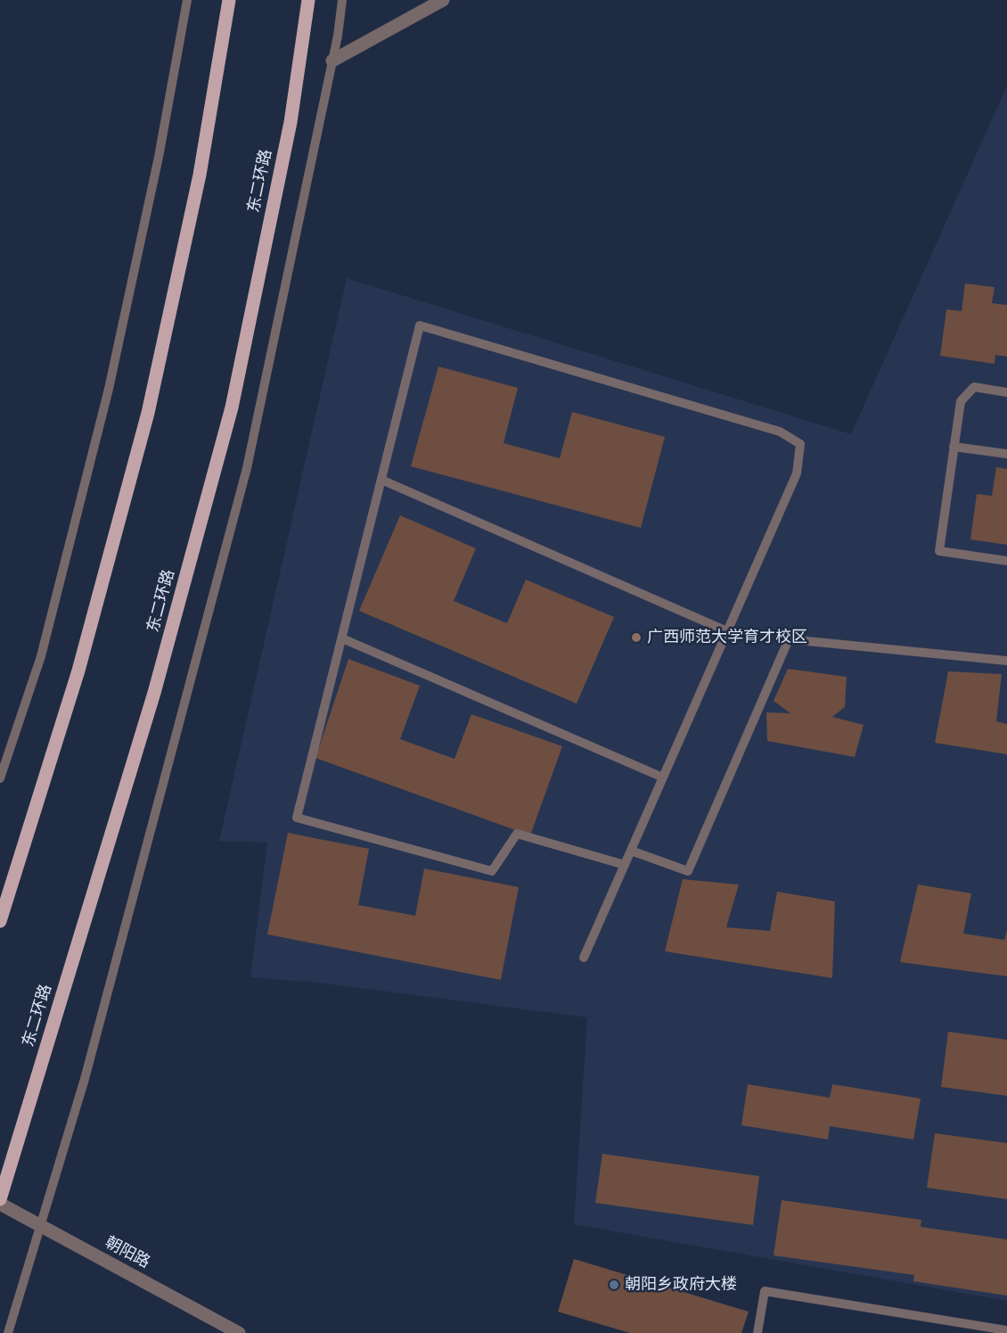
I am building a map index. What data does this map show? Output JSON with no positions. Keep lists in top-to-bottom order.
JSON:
{
  "streets": {
    "main road": ["东二环路"],
    "street": ["朝阳路"]
  },
  "places": ["广西师范大学育才校区", "朝阳乡政府大楼"]
}
